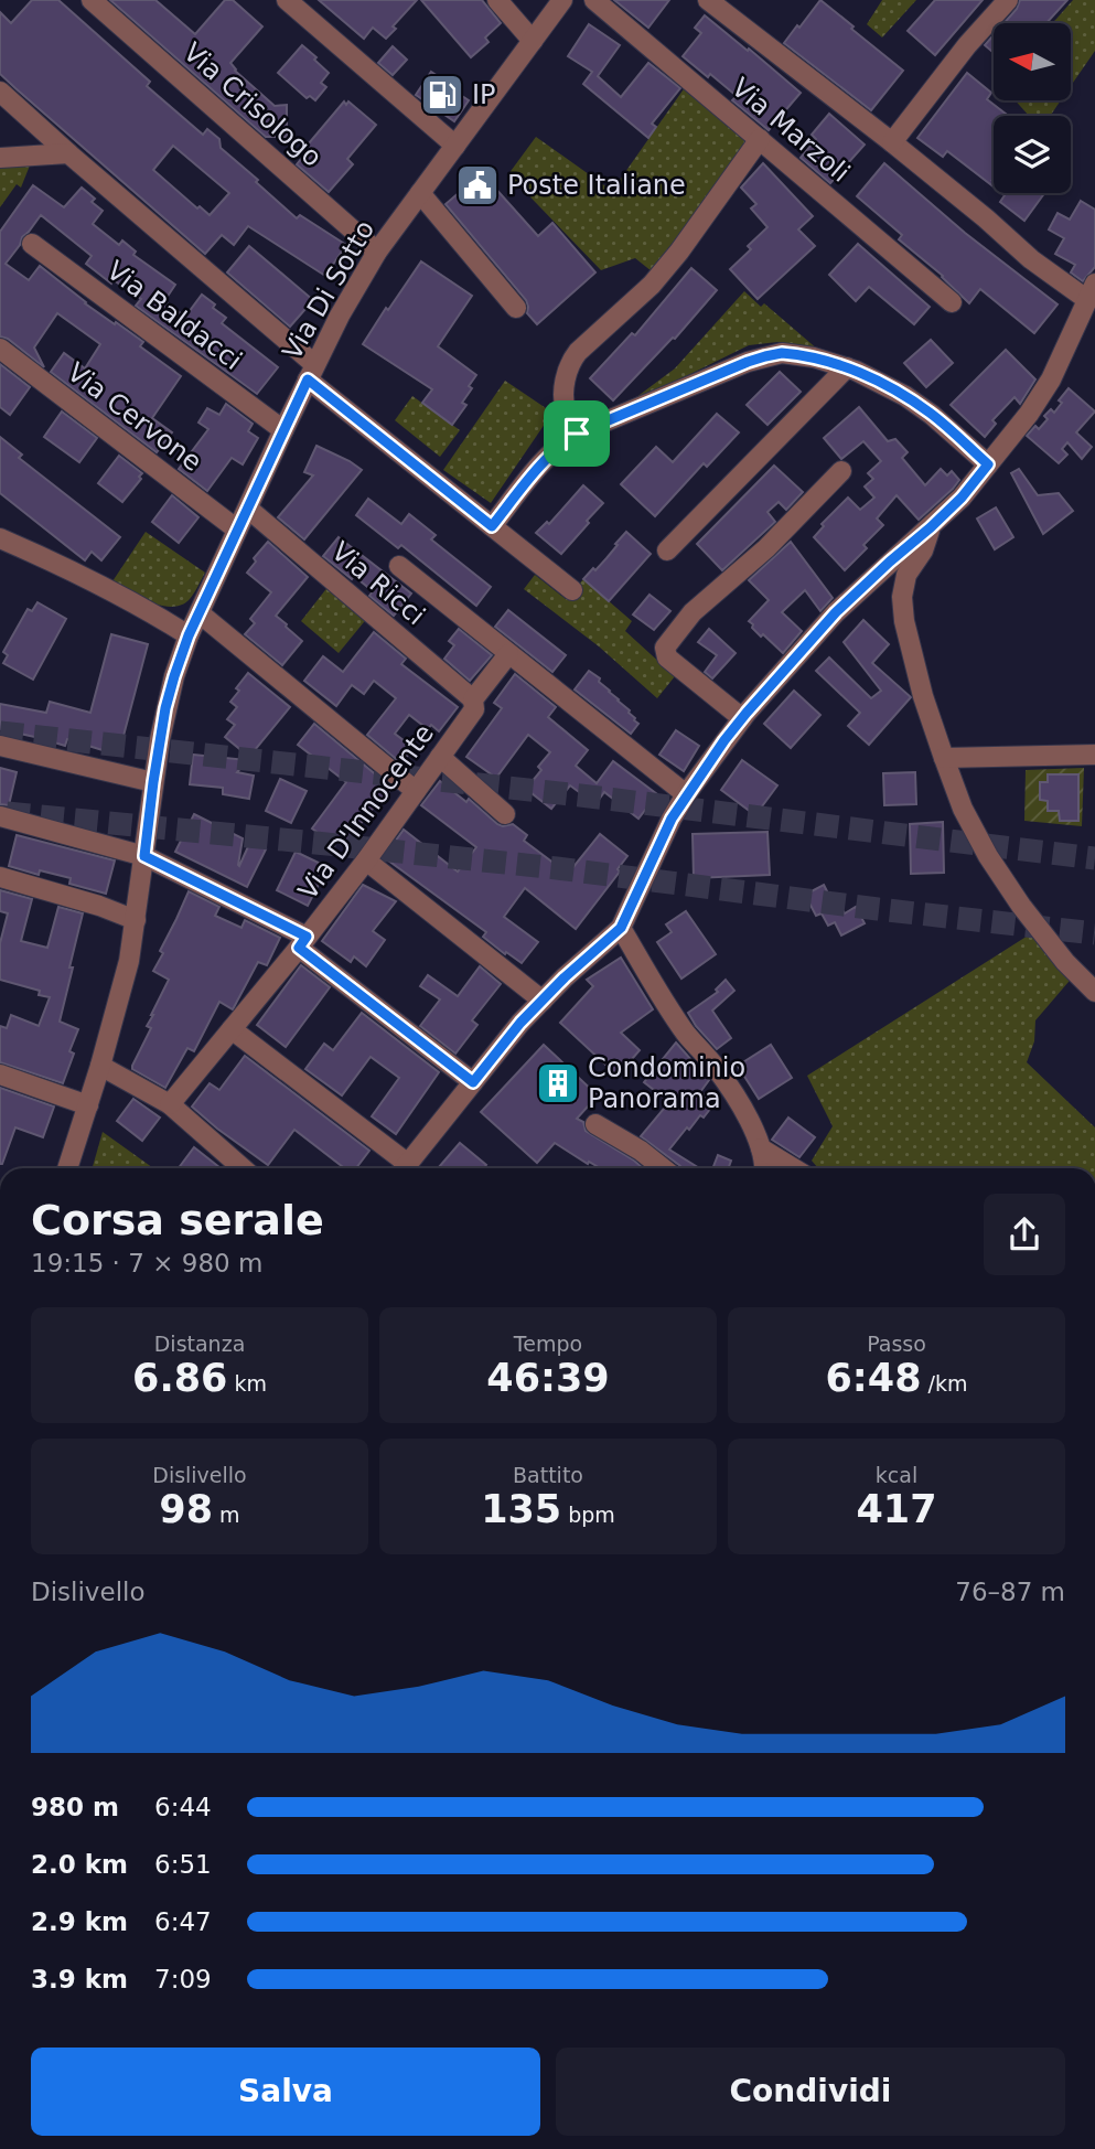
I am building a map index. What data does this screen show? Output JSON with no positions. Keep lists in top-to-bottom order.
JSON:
{
  "streets": {
    "street": [
      "Via Crisologo",
      "Via Marzoli",
      "Via Di Sotto",
      "Via Baldacci",
      "Via Cervone",
      "Via Ricci",
      "Via D'Innocente"
    ]
  },
  "crossings": [
    ["Via Crisologo", "Via Di Sotto"],
    ["Via Di Sotto", "Via Baldacci"],
    ["Via Di Sotto", "Via Cervone"],
    ["Via Di Sotto", "Via Ricci"],
    ["Via Ricci", "Via D'Innocente"]
  ],
  "places": {
    "fuel station": ["IP"],
    "public building": ["Poste Italiane"],
    "building": ["Condominio Panorama"]
  },
  "north": "left",
  "page": {
    "heading": ["Corsa serale", "19:15 · 7 × 980 m"],
    "stats": [
      ["Distanza", "6.86 km"],
      ["Tempo", "46:39"],
      ["Passo", "6:48 /km"],
      ["Dislivello", "98 m"],
      ["Battito", "135 bpm"],
      ["kcal", "417"]
    ],
    "chart": ["Dislivello", "76–87 m"],
    "list": [
      {
        "name": "980 m",
        "note": "6:44"
      },
      {
        "name": "2.0 km",
        "note": "6:51"
      },
      {
        "name": "2.9 km",
        "note": "6:47"
      },
      {
        "name": "3.9 km",
        "note": "7:09"
      }
    ],
    "buttons": ["Salva", "Condividi"]
  }
}
